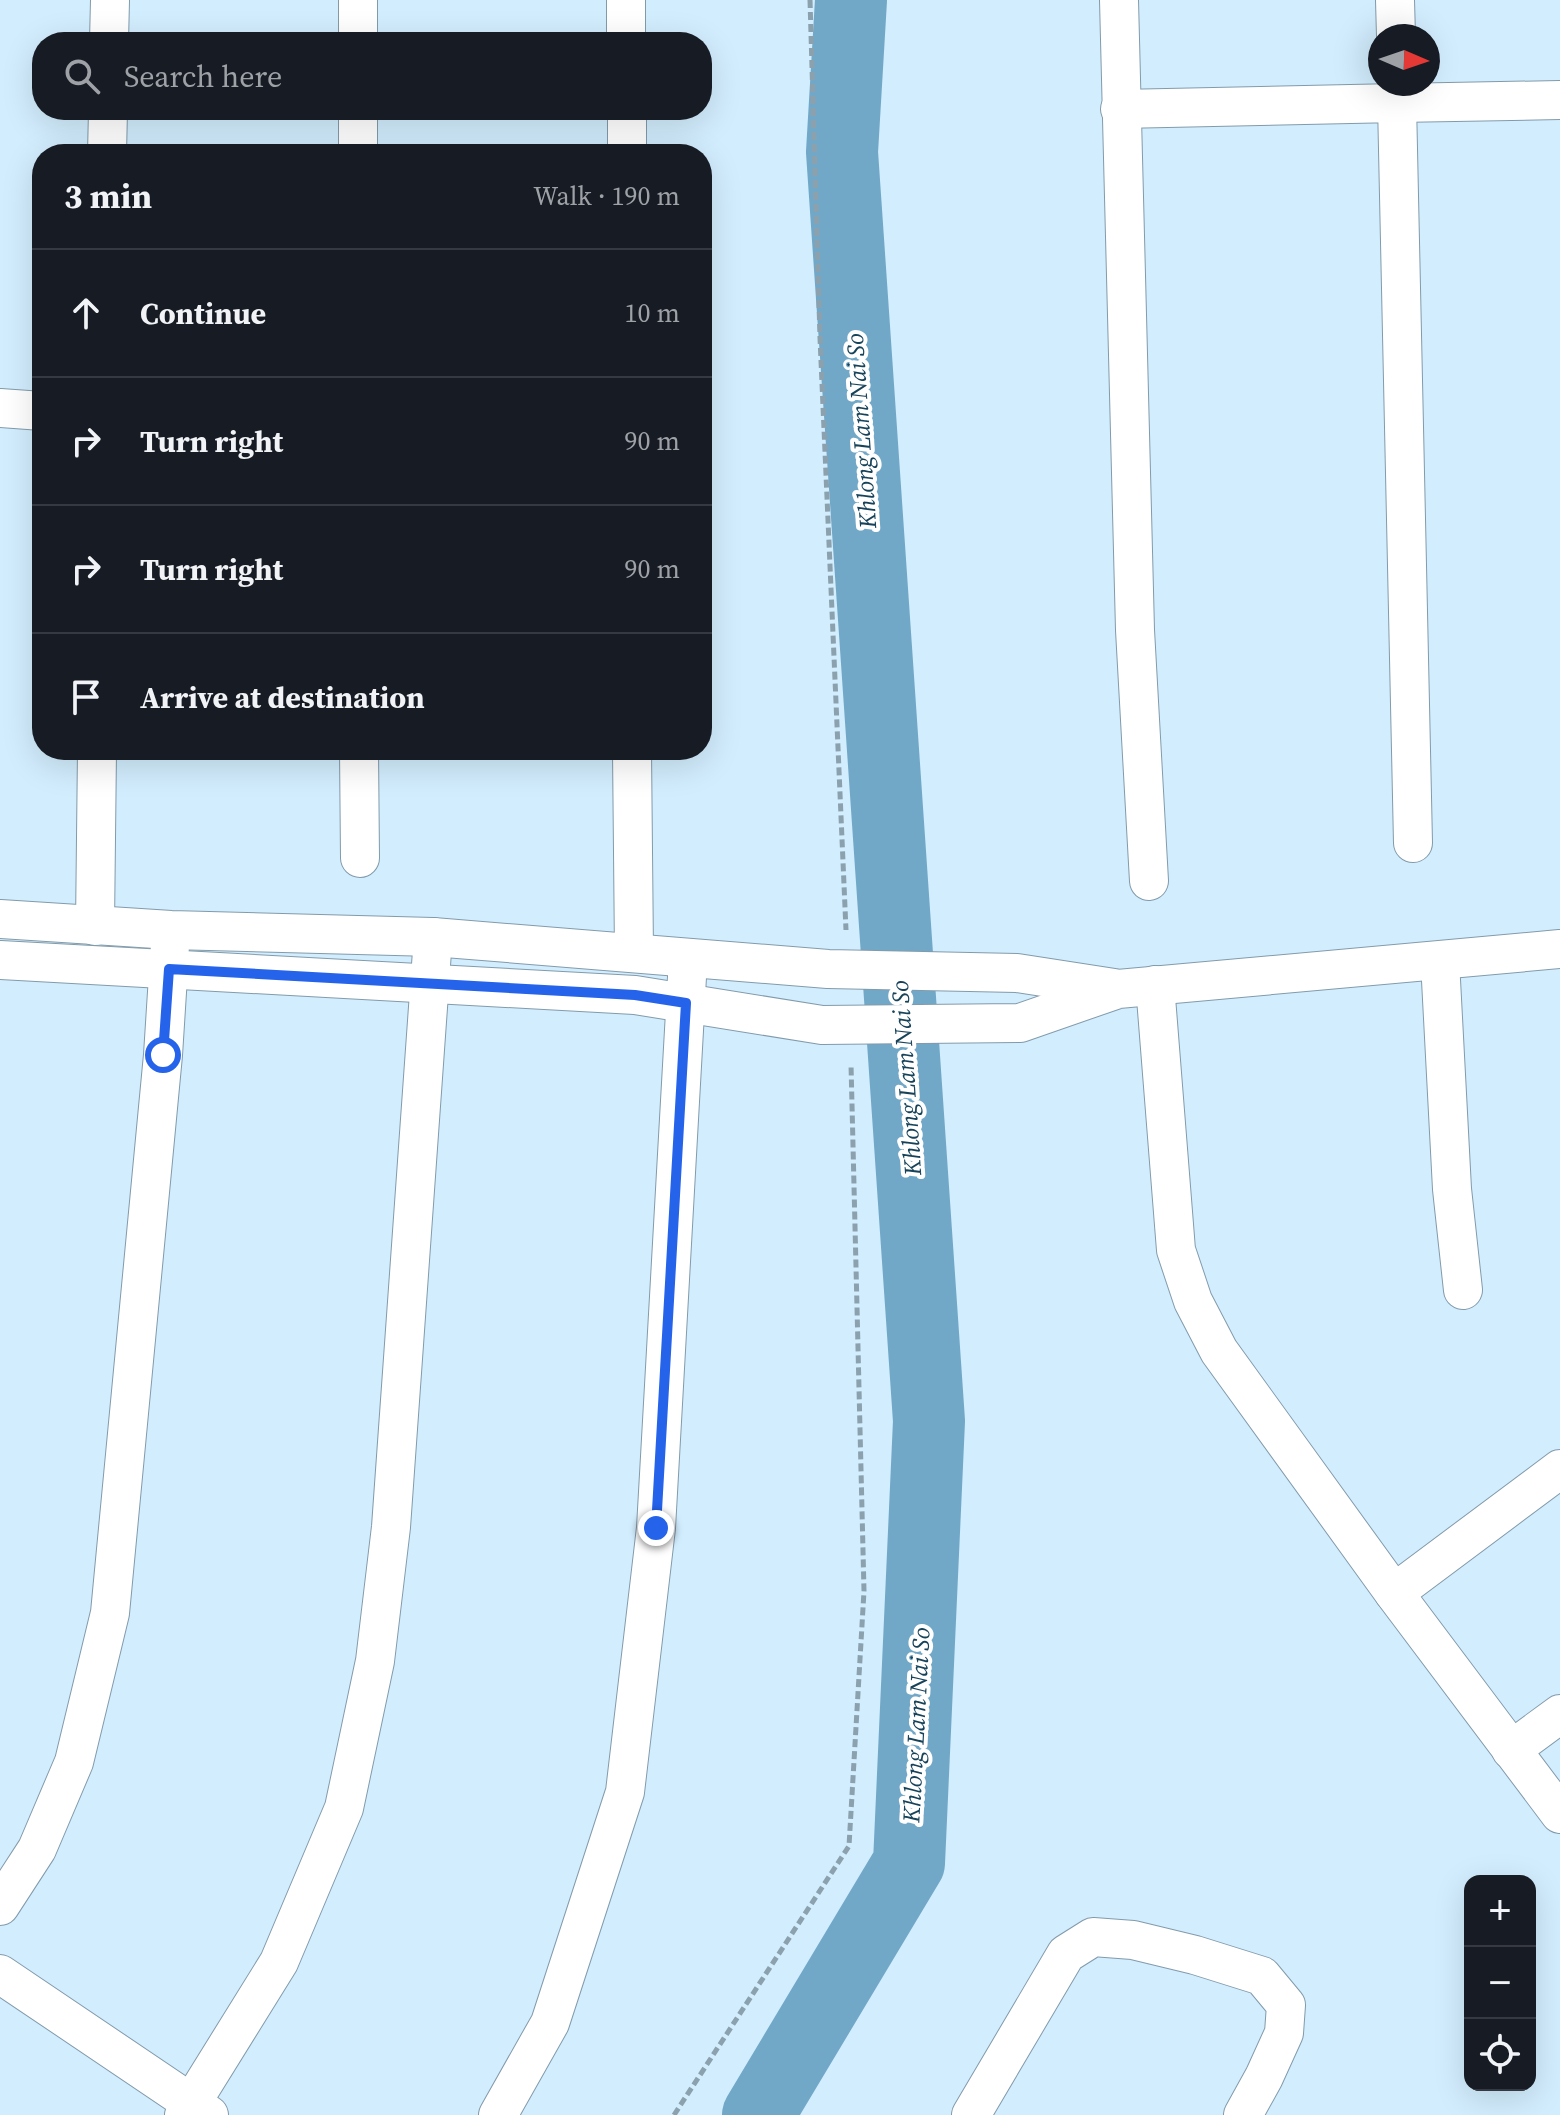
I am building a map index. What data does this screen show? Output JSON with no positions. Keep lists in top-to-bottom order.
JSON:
{
  "water": ["Khlong Lam Nai So"],
  "north": "right",
  "page": {
    "search": "Search here",
    "heading": ["3 min", "Walk · 190 m"],
    "list": [
      ["Continue", "10 m"],
      ["Turn right", "90 m"],
      ["Turn right", "90 m"],
      "Arrive at destination"
    ],
    "map_buttons": ["+", "−"]
  }
}
